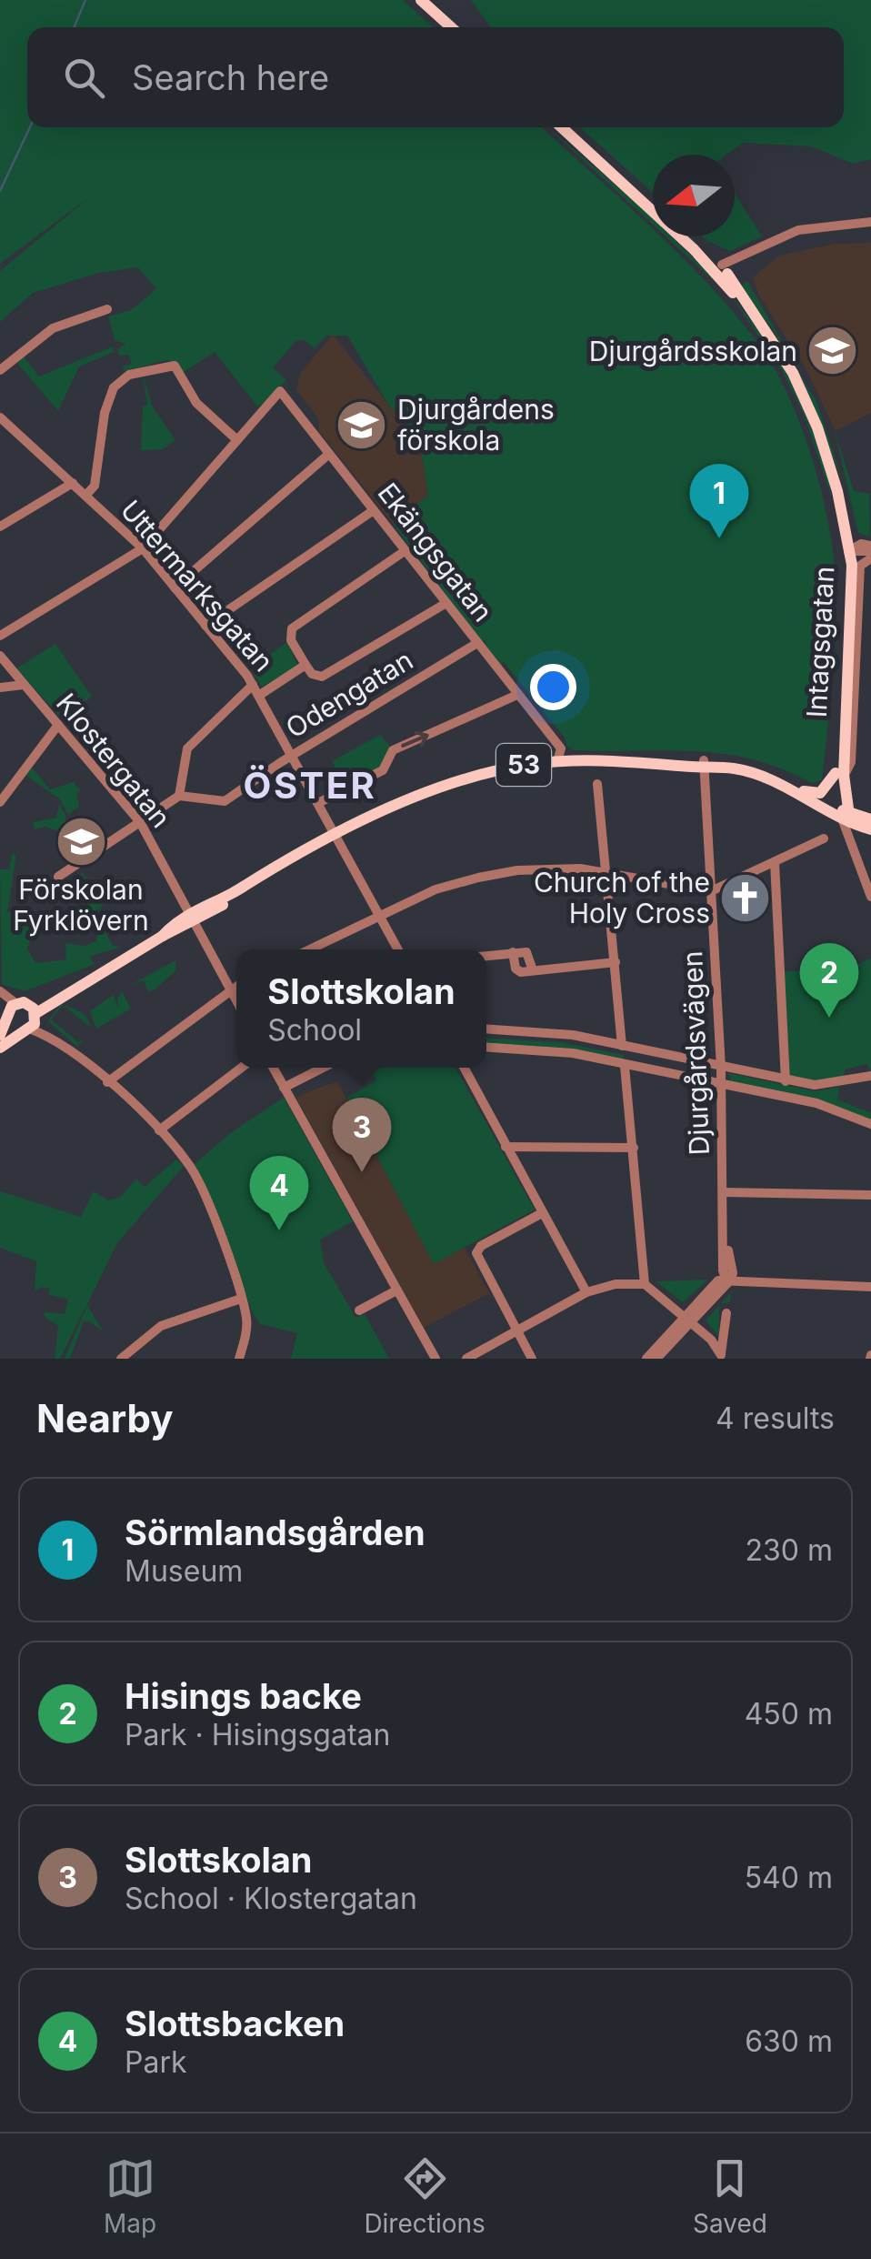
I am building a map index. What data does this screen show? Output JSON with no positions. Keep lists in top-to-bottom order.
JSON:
{
  "streets": {
    "main road": ["Intagsgatan", "53"],
    "street": [
      "Ekängsgatan",
      "Uttermarksgatan",
      "Odengatan",
      "Klostergatan",
      "Djurgårdsvägen"
    ]
  },
  "crossings": [
    ["Ekängsgatan", "Odengatan"],
    ["Ekängsgatan", "53"],
    ["Uttermarksgatan", "Odengatan"],
    ["Uttermarksgatan", "53"],
    ["Intagsgatan", "53"],
    ["Klostergatan", "53"],
    ["53", "Djurgårdsvägen"]
  ],
  "districts": ["ÖSTER"],
  "places": {
    "school or university": ["Djurgårdsskolan", "Djurgårdens förskola", "Förskolan Fyrklövern"],
    "church": ["Church of the Holy Cross"]
  },
  "north": "left",
  "page": {
    "search": "Search here",
    "pins": [
      "1",
      "2",
      "3",
      "4"
    ],
    "popup": ["Slottskolan", "School"],
    "heading": ["Nearby", "4 results"],
    "list": [
      {
        "mark": "1",
        "name": "Sörmlandsgården",
        "note": "Museum",
        "value": "230 m"
      },
      {
        "mark": "2",
        "name": "Hisings backe",
        "note": "Park · Hisingsgatan",
        "value": "450 m"
      },
      {
        "mark": "3",
        "name": "Slottskolan",
        "note": "School · Klostergatan",
        "value": "540 m"
      },
      {
        "mark": "4",
        "name": "Slottsbacken",
        "note": "Park",
        "value": "630 m"
      }
    ],
    "nav": ["Map", "Directions", "Saved"]
  }
}
